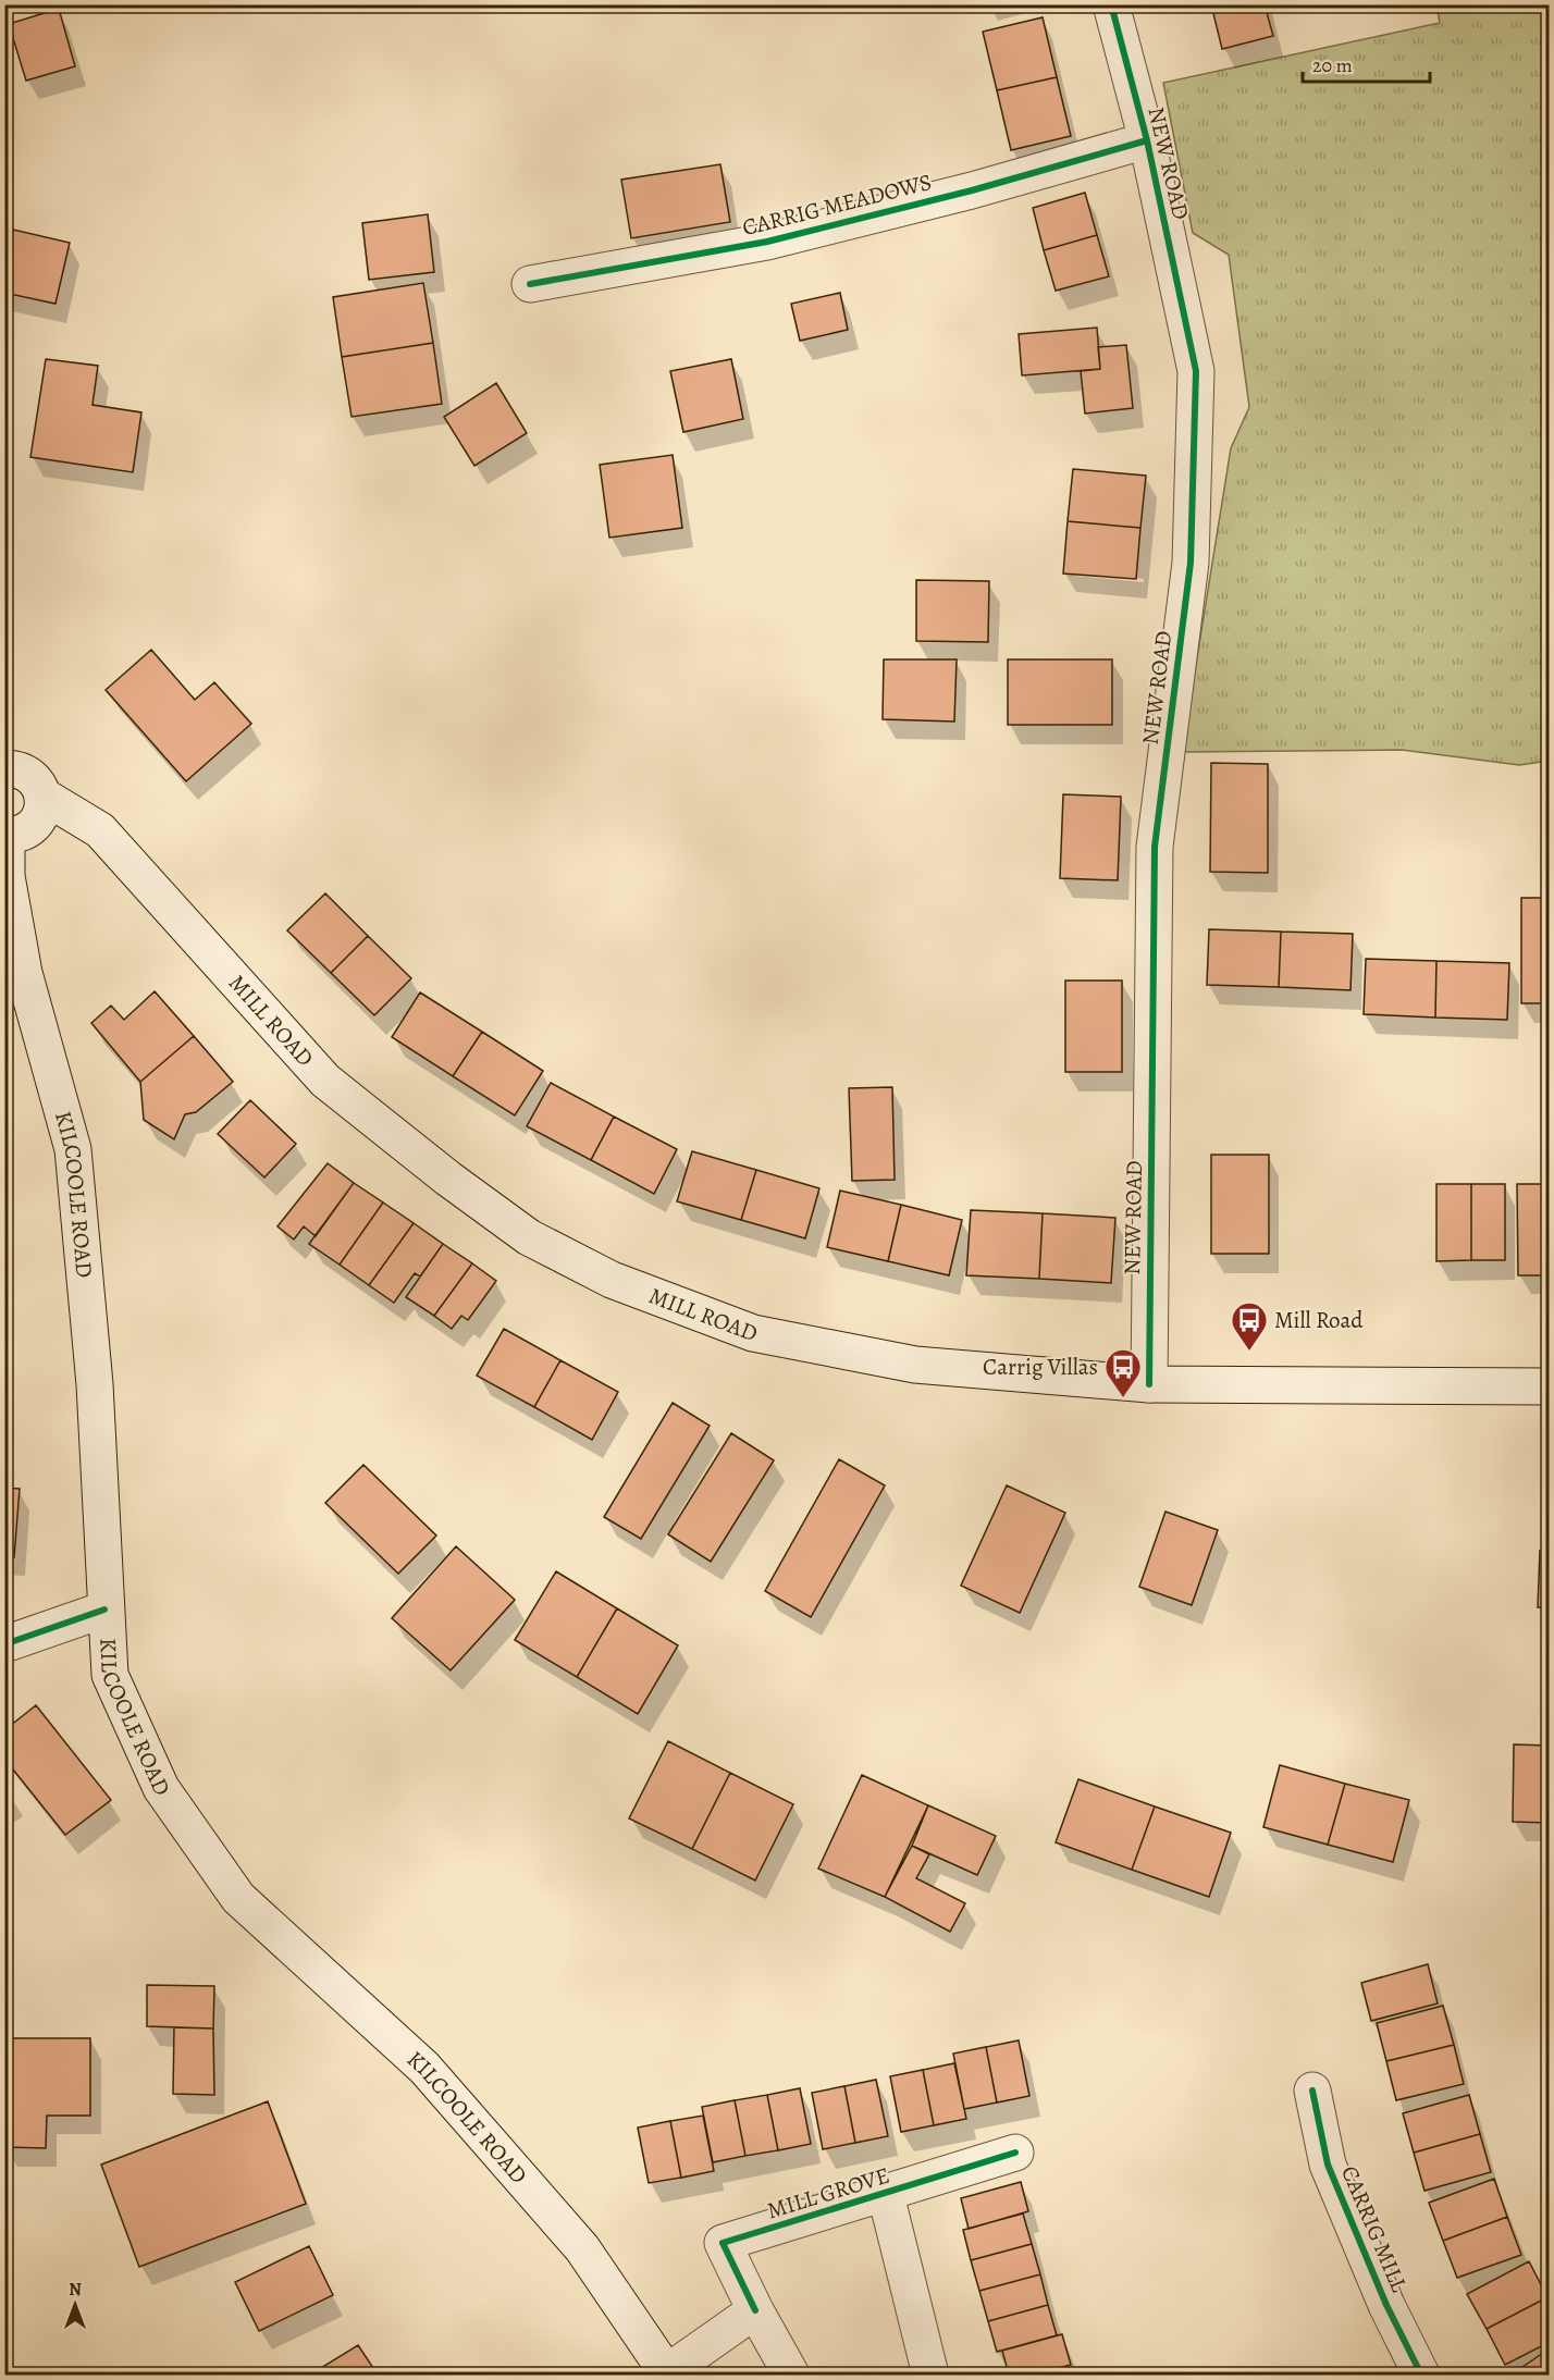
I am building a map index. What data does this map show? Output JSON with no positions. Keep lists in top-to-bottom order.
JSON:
{
  "streets": {
    "main road": [
      "NEW ROAD",
      "CARRIG MEADOWS",
      "MILL ROAD",
      "KILCOOLE ROAD",
      "MILL GROVE",
      "CARRIG MILL"
    ]
  },
  "crossings": [
    ["NEW ROAD", "CARRIG MEADOWS"],
    ["NEW ROAD", "MILL ROAD"]
  ],
  "places": {
    "bus stop": ["Mill Road", "Carrig Villas"]
  },
  "scale_bar": "20 m",
  "north": "top"
}
